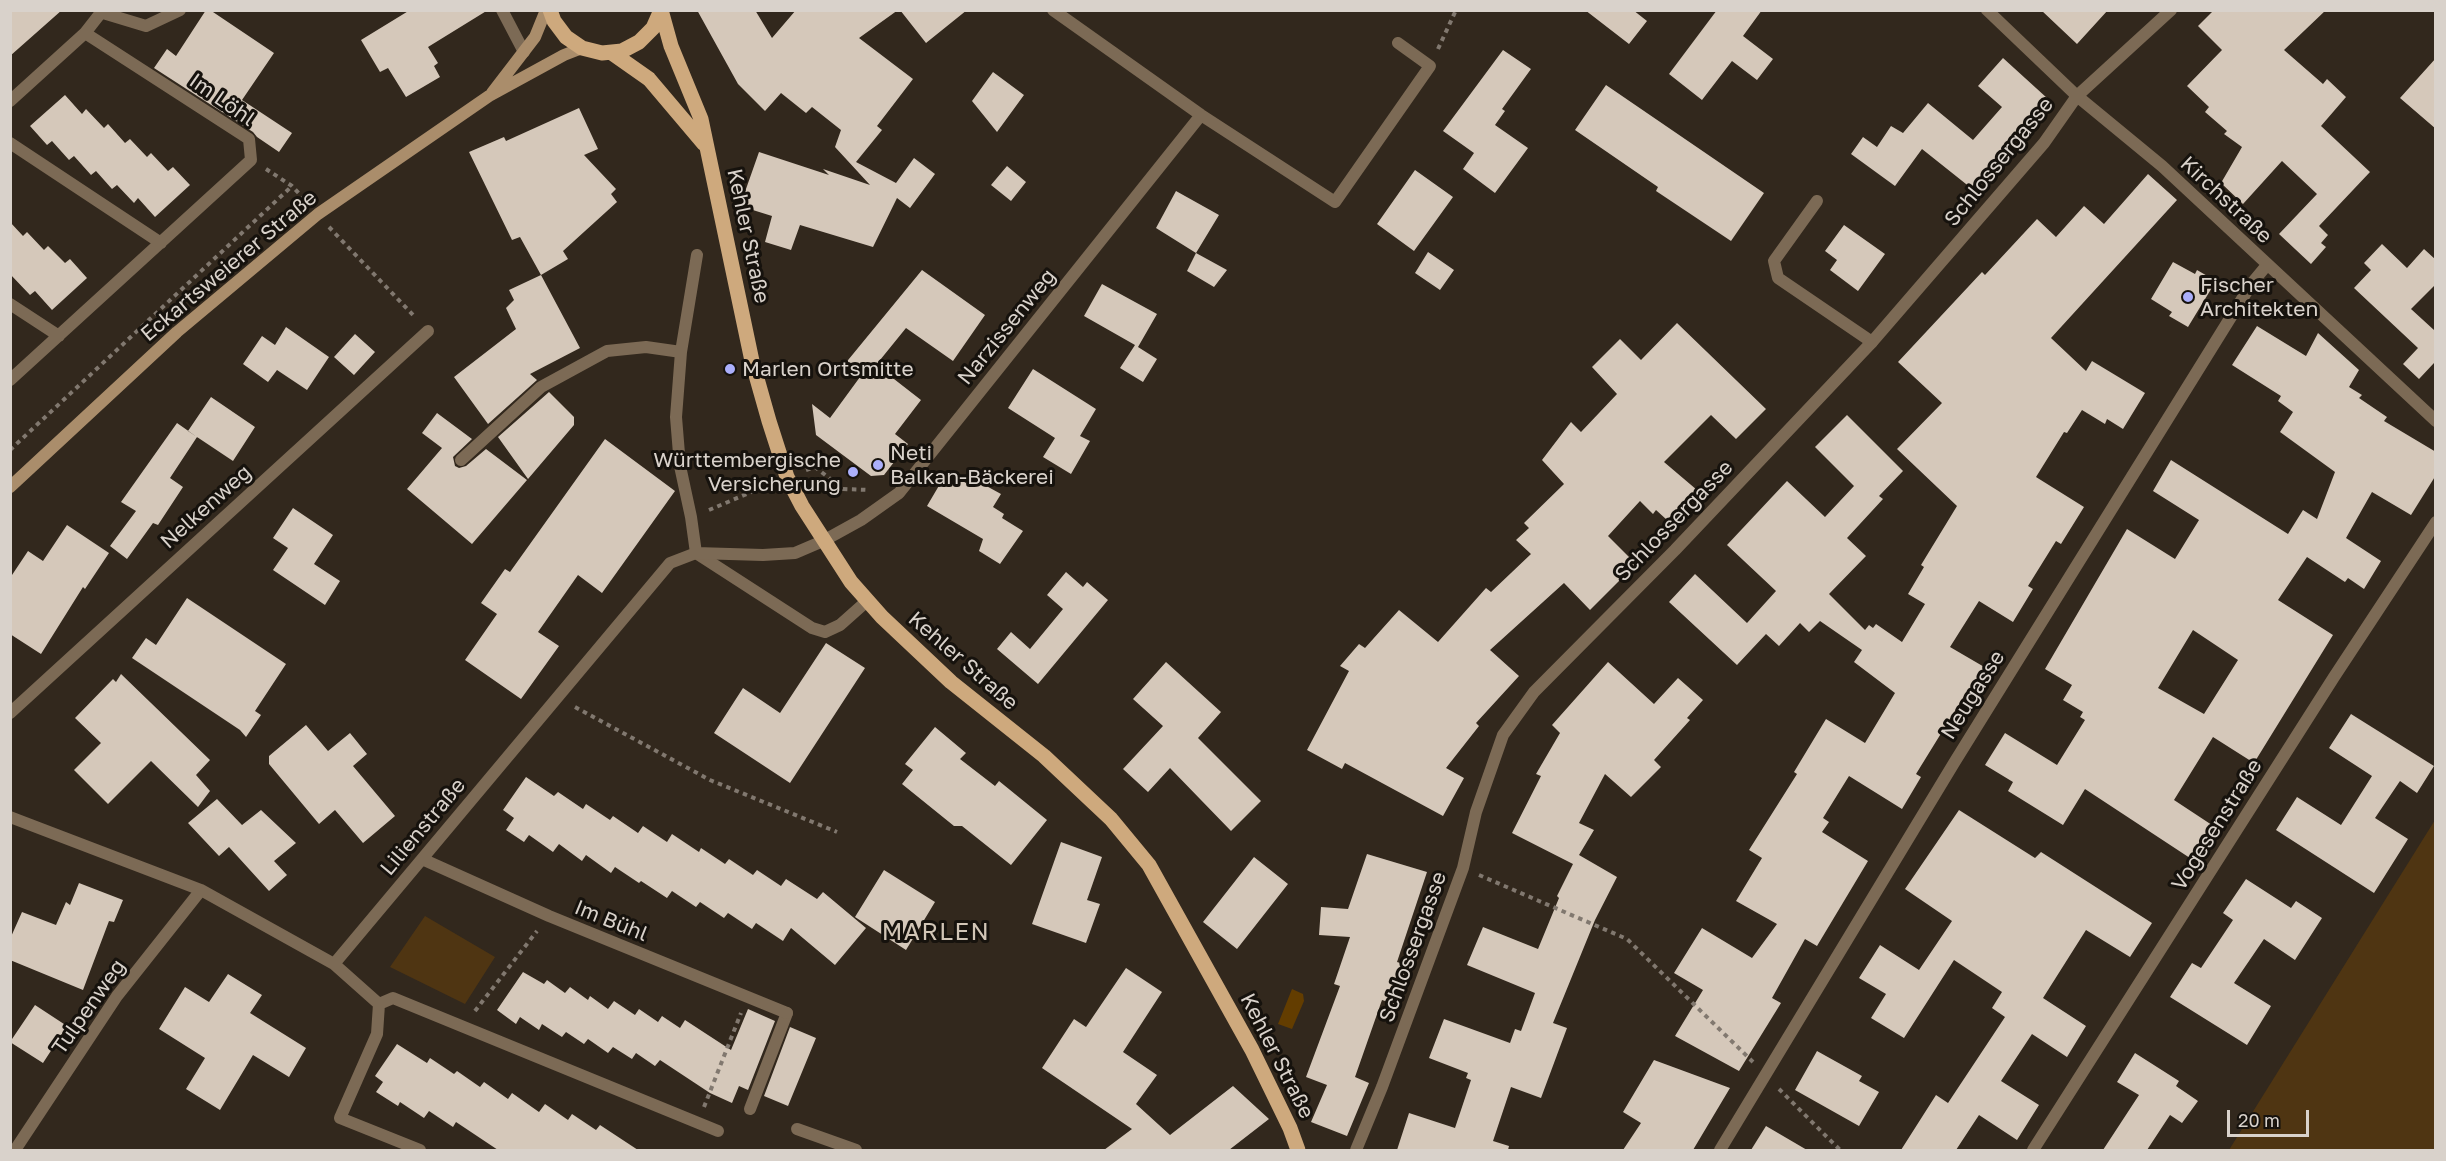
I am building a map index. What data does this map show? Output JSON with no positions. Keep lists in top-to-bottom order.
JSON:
{
  "streets": {
    "main road": ["Kehler Straße", "Eckartsweierer Straße"],
    "street": [
      "Im Löhl",
      "Schlossergasse",
      "Kirchstraße",
      "Narzissenweg",
      "Nelkenweg",
      "Neugasse",
      "Vogesenstraße",
      "Lilienstraße",
      "Im Bühl",
      "Tulpenweg"
    ]
  },
  "crossings": [
    ["Schlossergasse", "Kirchstraße"],
    ["Kirchstraße", "Neugasse"],
    ["Kehler Straße", "Eckartsweierer Straße"],
    ["Kehler Straße", "Narzissenweg"],
    ["Kehler Straße", "Lilienstraße"],
    ["Narzissenweg", "Lilienstraße"],
    ["Lilienstraße", "Im Bühl"]
  ],
  "districts": ["MARLEN"],
  "places": [
    "Fischer Architekten",
    "Marlen Ortsmitte",
    "Neti Balkan-Bäckerei",
    "Württembergische Versicherung"
  ],
  "scale_bar": "20 m"
}
